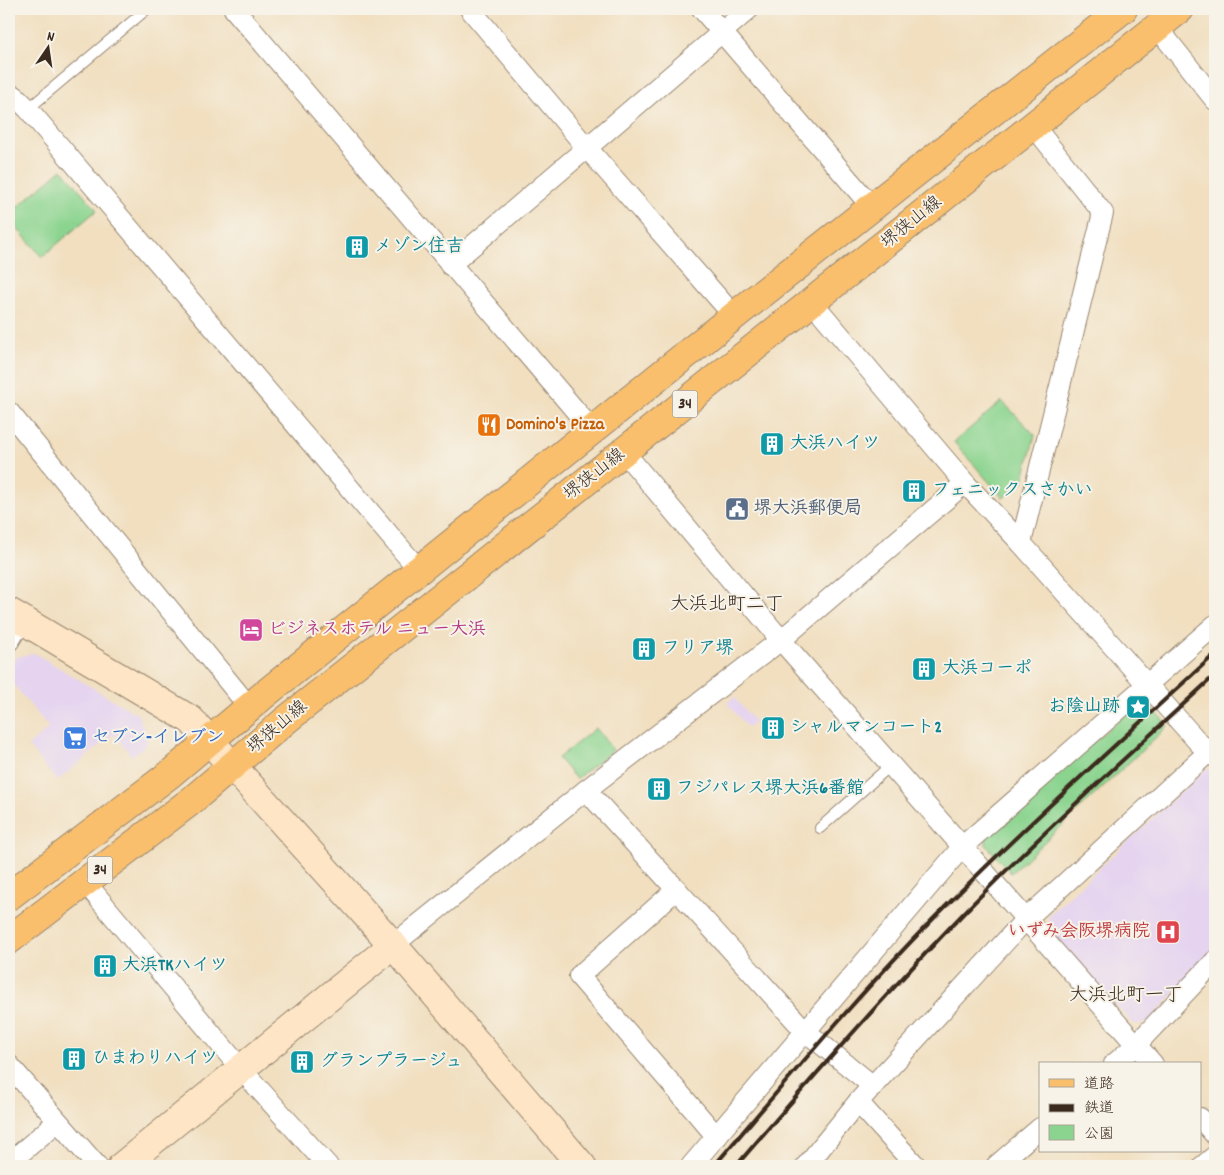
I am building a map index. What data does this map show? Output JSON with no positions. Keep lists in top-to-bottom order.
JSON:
{
  "streets": {
    "main road": ["堺狭山線", "34"]
  },
  "districts": ["大浜北町二丁", "大浜北町一丁"],
  "places": {
    "building": [
      "メゾン住吉",
      "大浜ハイツ",
      "フェニックスさかい",
      "フリア堺",
      "大浜コーポ",
      "シャルマンコート2",
      "フジパレス堺大浜6番館",
      "大浜TKハイツ",
      "ひまわりハイツ",
      "グランプラージュ"
    ],
    "restaurant": ["Domino's Pizza"],
    "public building": ["堺大浜郵便局"],
    "hotel": ["ビジネスホテル ニュー大浜"],
    "place": ["お陰山跡"],
    "supermarket": ["セブン-イレブン"],
    "hospital": ["いずみ会阪堺病院"]
  },
  "legend": ["道路", "鉄道", "公園"],
  "north": "top"
}
